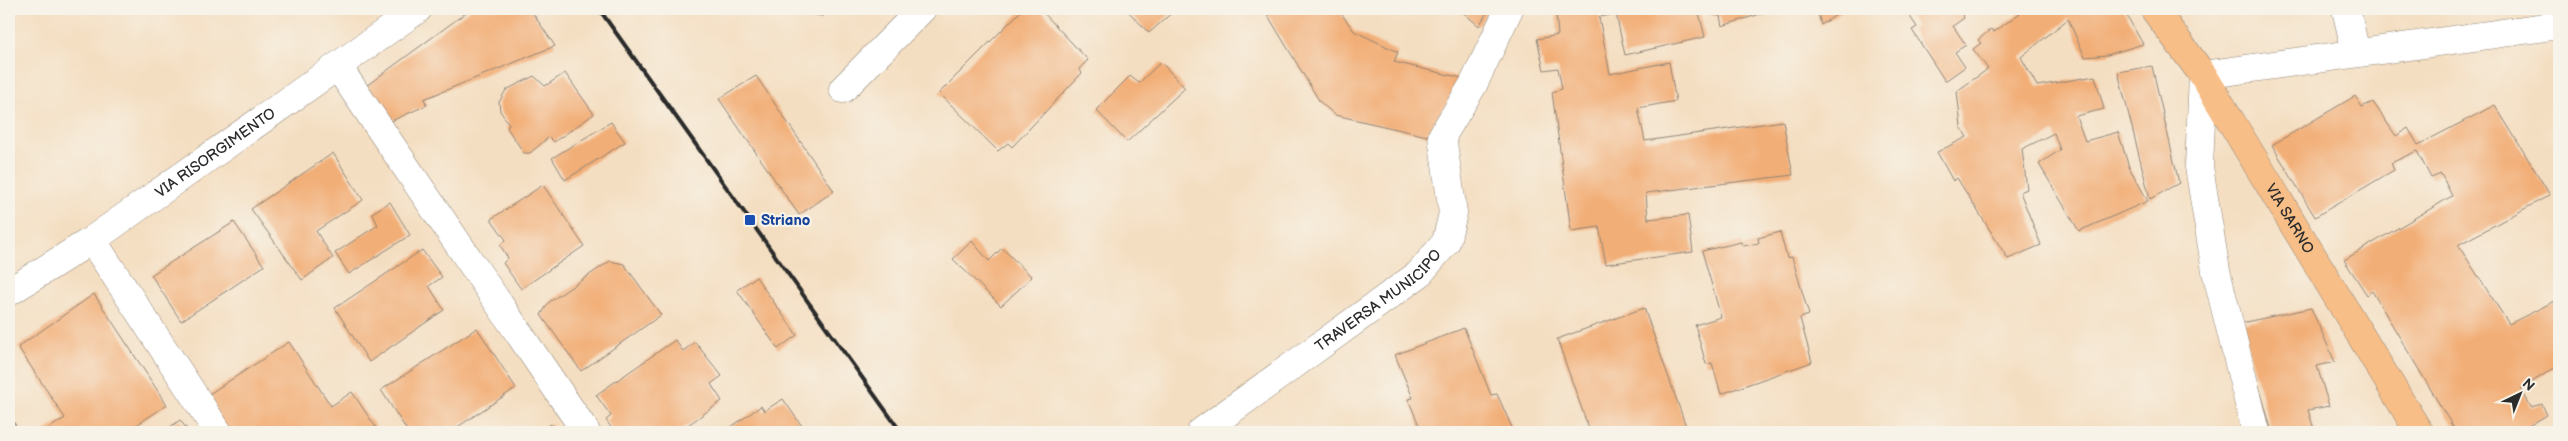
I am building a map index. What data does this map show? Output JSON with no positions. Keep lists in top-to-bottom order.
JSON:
{
  "streets": {
    "main road": ["VIA SARNO"],
    "street": ["VIA RISORGIMENTO", "TRAVERSA MUNICIPO"]
  },
  "places": {
    "transit": ["Striano"]
  },
  "north": "top right"
}
